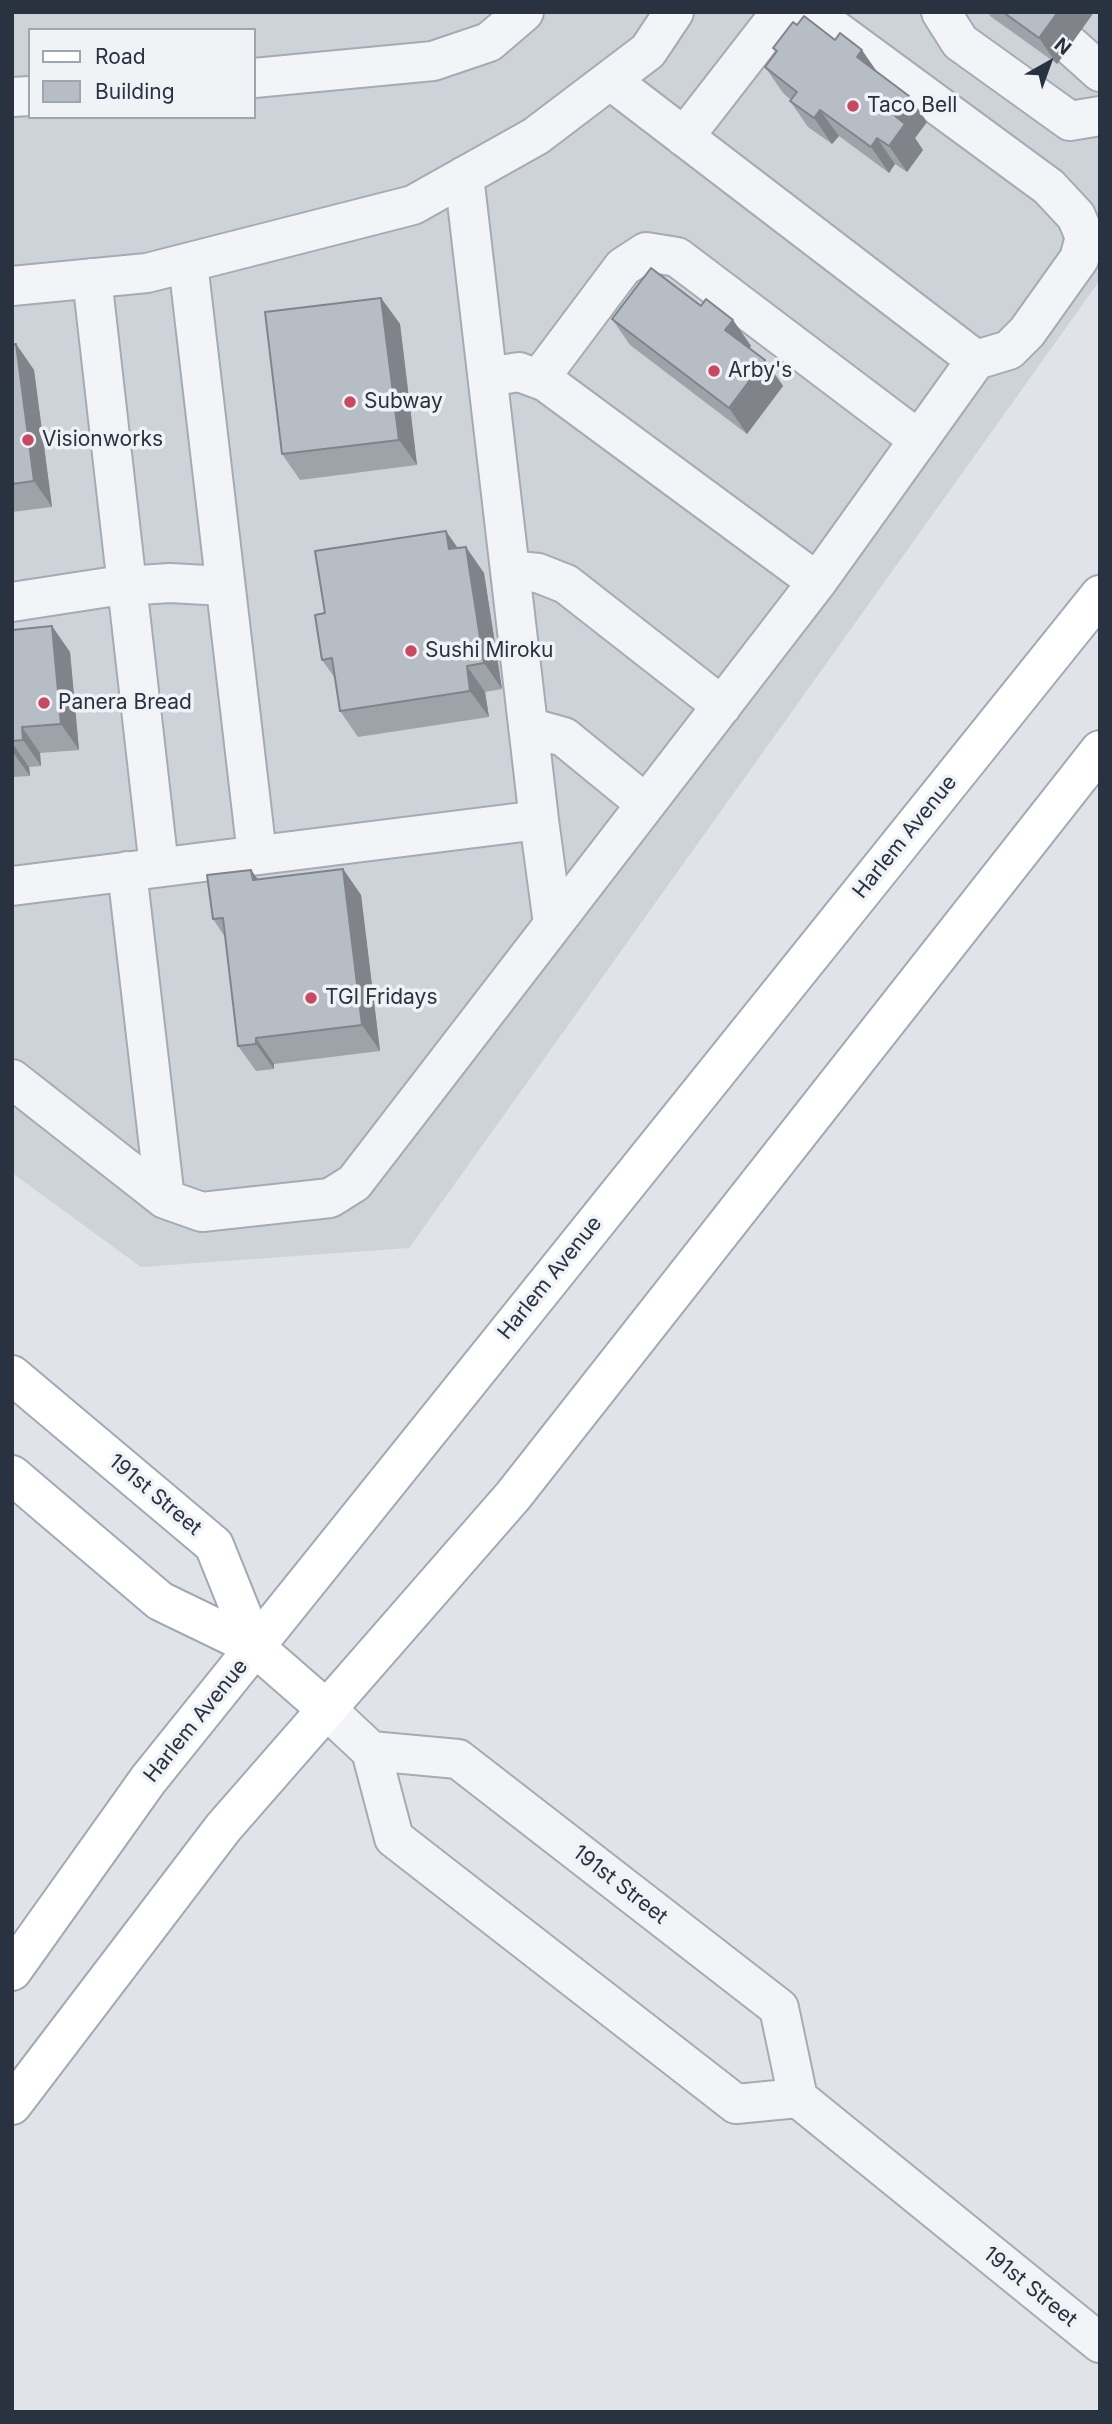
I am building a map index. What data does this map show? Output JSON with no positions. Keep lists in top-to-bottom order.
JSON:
{
  "streets": {
    "main road": ["Harlem Avenue", "191st Street"]
  },
  "crossings": [
    ["Harlem Avenue", "191st Street"]
  ],
  "places": [
    "Taco Bell",
    "Arby's",
    "Subway",
    "Visionworks",
    "Sushi Miroku",
    "Panera Bread",
    "TGI Fridays"
  ],
  "legend": ["Road", "Building"],
  "north": "top right"
}
